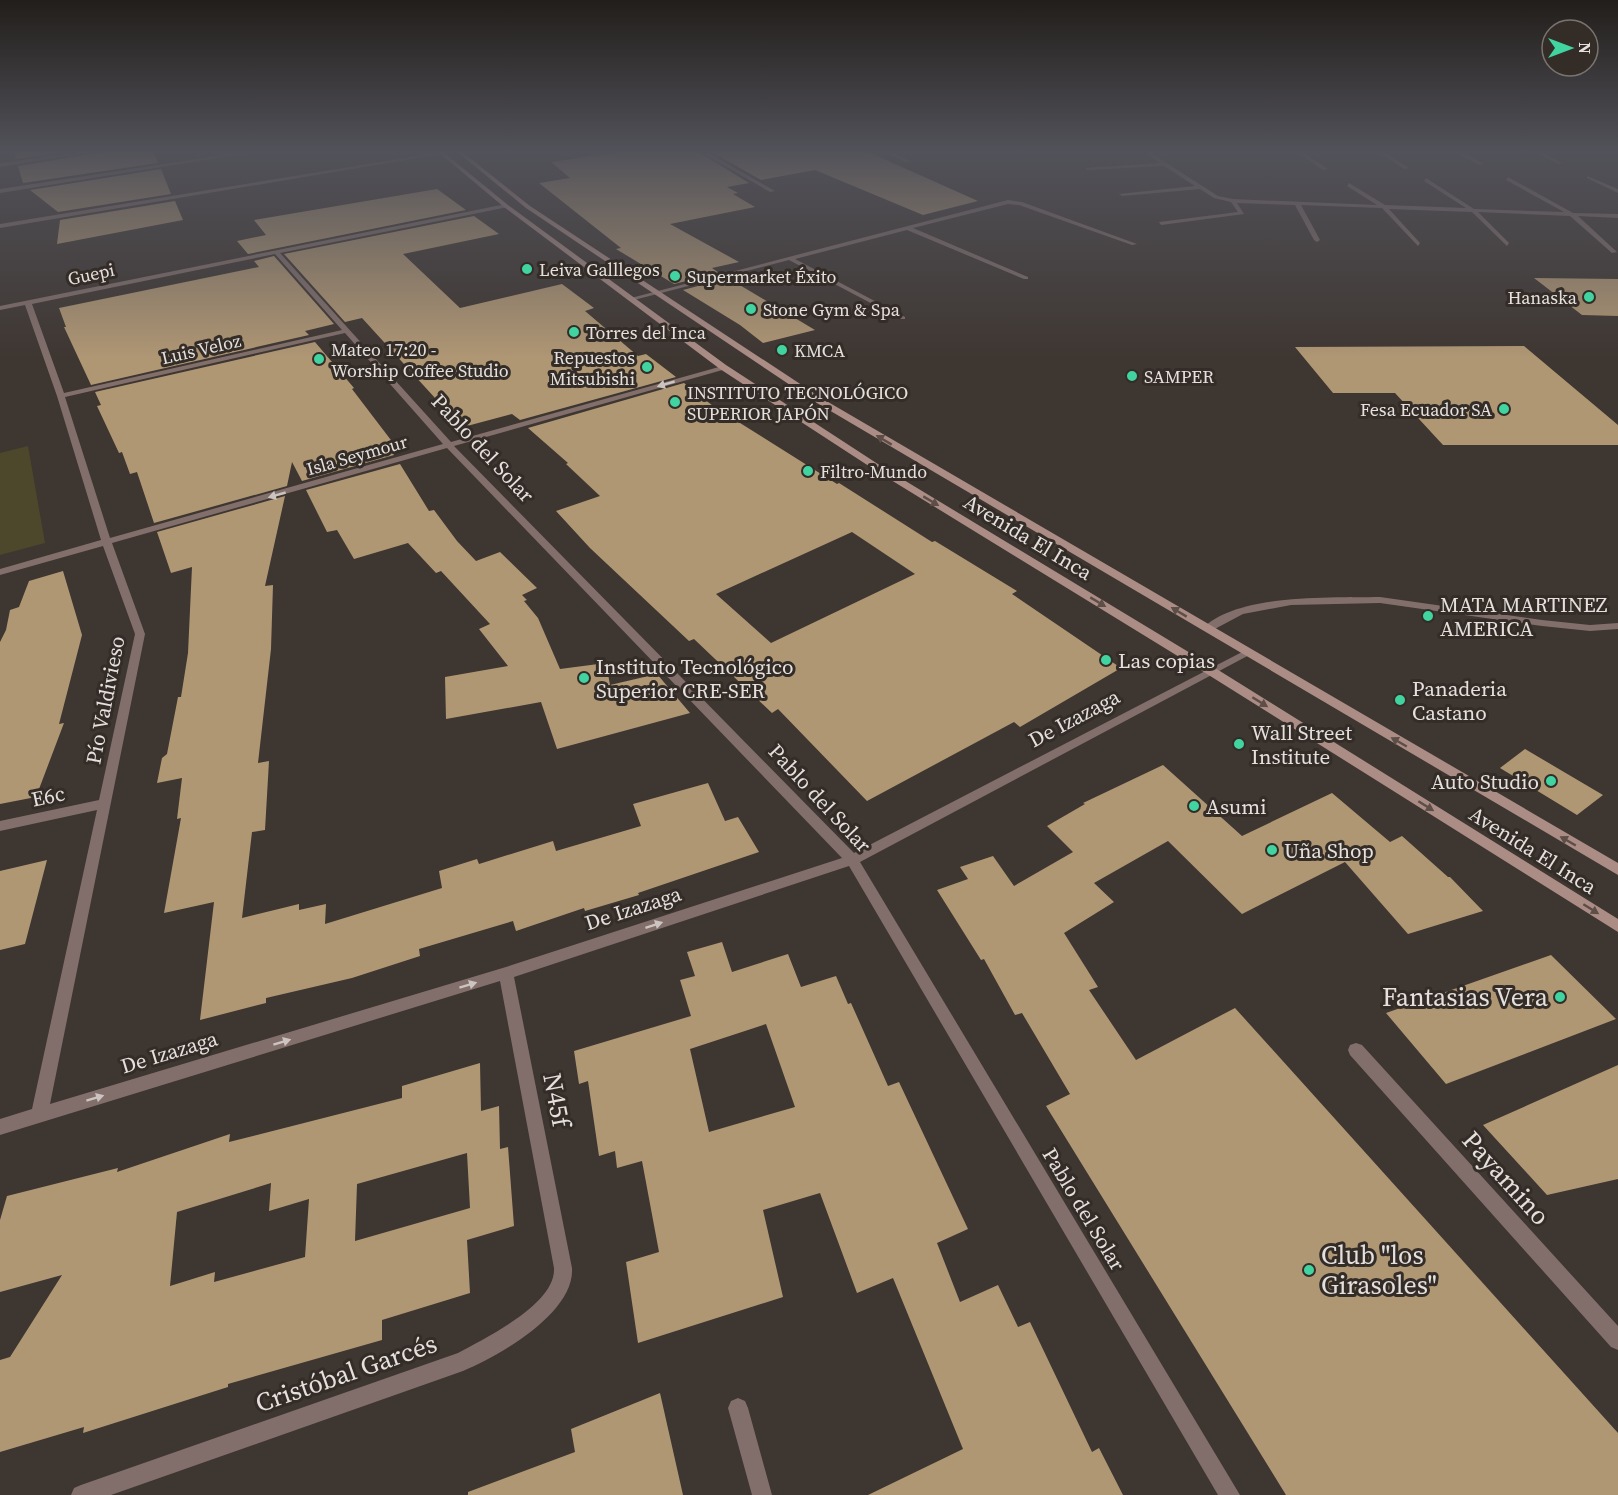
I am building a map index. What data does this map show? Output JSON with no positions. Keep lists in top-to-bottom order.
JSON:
{
  "streets": {
    "main road": ["Avenida El Inca"],
    "street": [
      "Guepi",
      "Luis Veloz",
      "Pablo del Solar",
      "Isla Seymour",
      "Pío Valdivieso",
      "De Izazaga",
      "E6c",
      "N45f",
      "Payamino",
      "Cristóbal Garcés"
    ]
  },
  "crossings": [
    ["Guepi", "Pablo del Solar"],
    ["Guepi", "Pío Valdivieso"],
    ["Luis Veloz", "Pablo del Solar"],
    ["Luis Veloz", "Pío Valdivieso"],
    ["Pablo del Solar", "Isla Seymour"],
    ["Pablo del Solar", "De Izazaga"],
    ["Isla Seymour", "Avenida El Inca"],
    ["Isla Seymour", "Pío Valdivieso"],
    ["Avenida El Inca", "De Izazaga"],
    ["Pío Valdivieso", "De Izazaga"],
    ["Pío Valdivieso", "E6c"],
    ["De Izazaga", "N45f"],
    ["N45f", "Cristóbal Garcés"]
  ],
  "one_way": ["Isla Seymour", "De Izazaga"],
  "places": [
    "Leiva Galllegos",
    "Supermarket Éxito",
    "Hanaska",
    "Stone Gym & Spa",
    "Torres del Inca",
    "KMCA",
    "Mateo 17:20 - Worship Coffee Studio",
    "Repuestos Mitsubishi",
    "SAMPER",
    "INSTITUTO TECNOLÓGICO SUPERIOR JAPÓN",
    "Fesa Ecuador SA",
    "Filtro-Mundo",
    "MATA MARTINEZ AMERICA",
    "Las copias",
    "Instituto Tecnológico Superior CRE-SER",
    "Panaderia Castano",
    "Wall Street Institute",
    "Auto Studio",
    "Asumi",
    "Uña Shop",
    "Fantasias Vera",
    "Club \"los Girasoles\""
  ],
  "north": "right"
}
